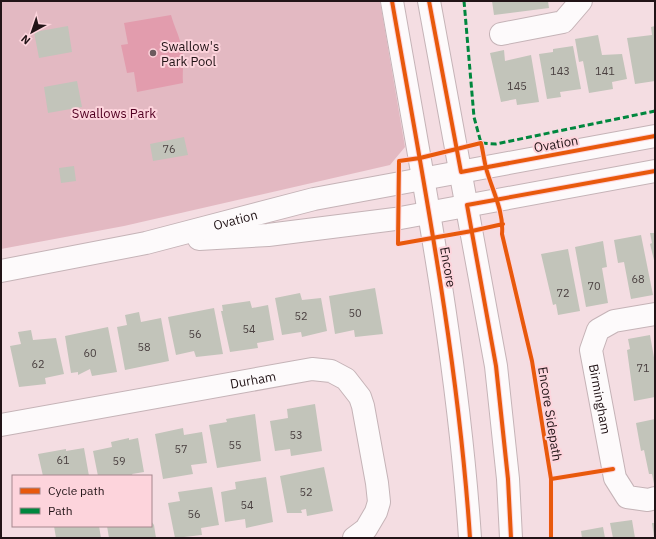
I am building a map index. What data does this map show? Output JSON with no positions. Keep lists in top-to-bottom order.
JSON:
{
  "streets": {
    "street": [
      "Ovation",
      "Encore",
      "Durham",
      "Birmingham"
    ],
    "cycle path": ["Encore Sidepath"]
  },
  "crossings": [
    ["Ovation", "Encore"]
  ],
  "parks": ["Swallows Park"],
  "places": ["Swallow's Park Pool"],
  "house_numbers": [
    "143",
    "141",
    "145",
    "76",
    "68",
    "70",
    "72",
    "50",
    "52",
    "54",
    "56",
    "58",
    "60",
    "62",
    "71",
    "53",
    "55",
    "57",
    "61",
    "59",
    "52",
    "54",
    "56"
  ],
  "legend": ["Cycle path", "Path"],
  "north": "bottom left"
}
